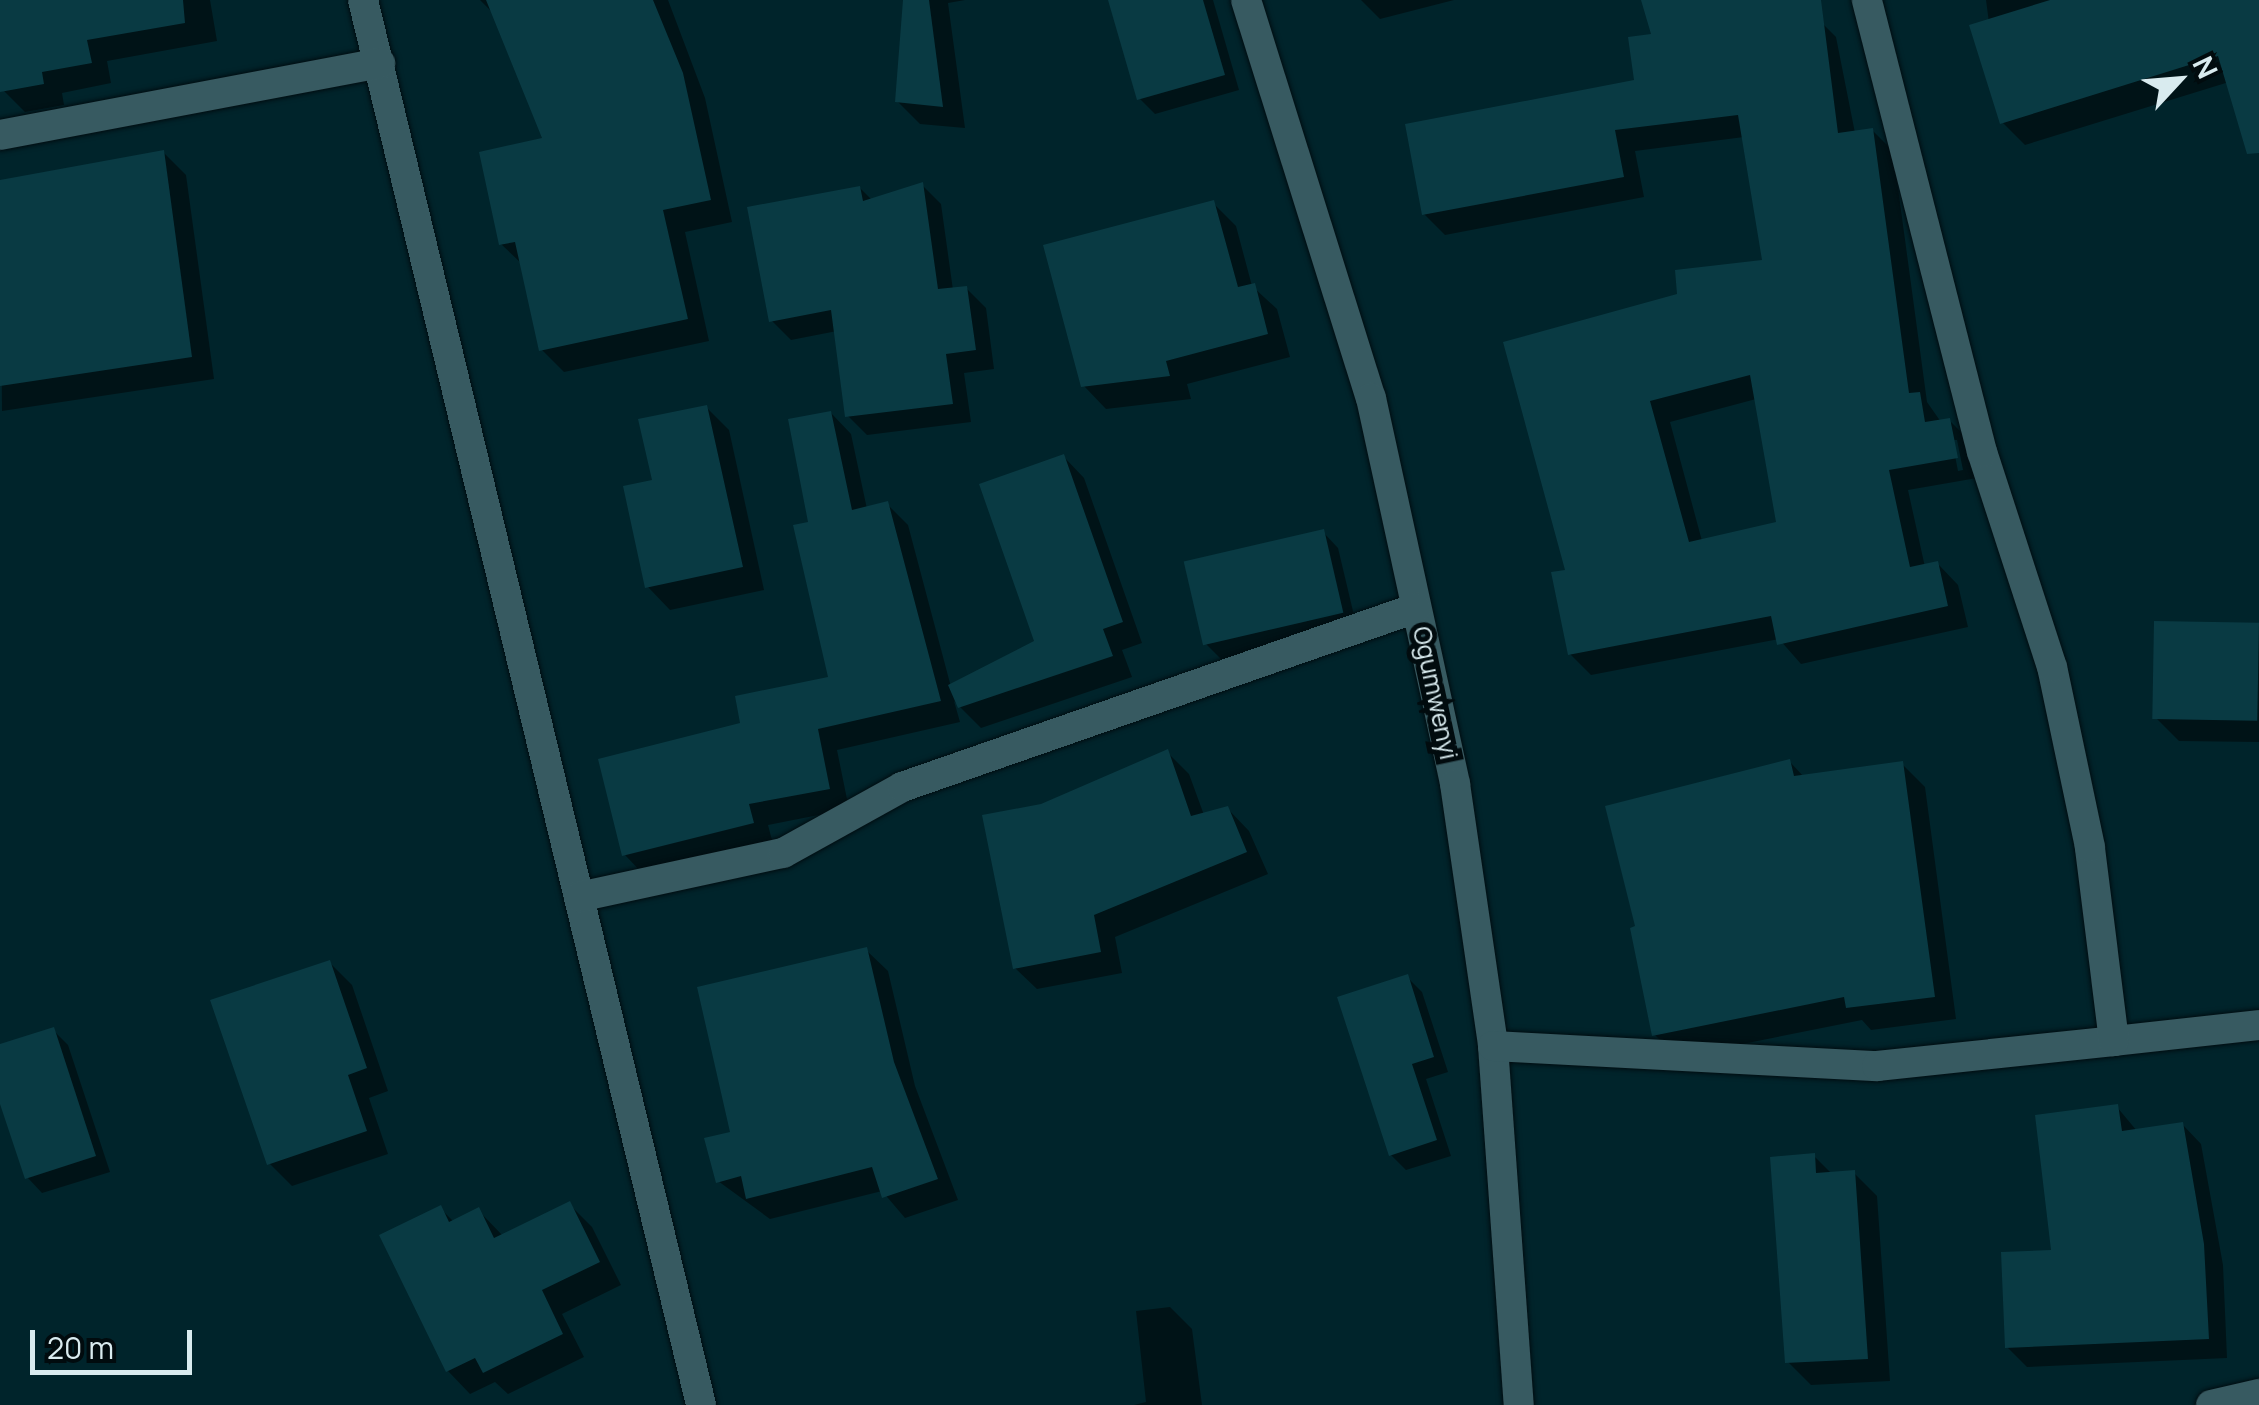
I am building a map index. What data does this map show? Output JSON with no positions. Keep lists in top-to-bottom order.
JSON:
{
  "streets": {
    "street": ["Ogumwenyi"]
  },
  "scale_bar": "20 m",
  "north": "top right"
}
